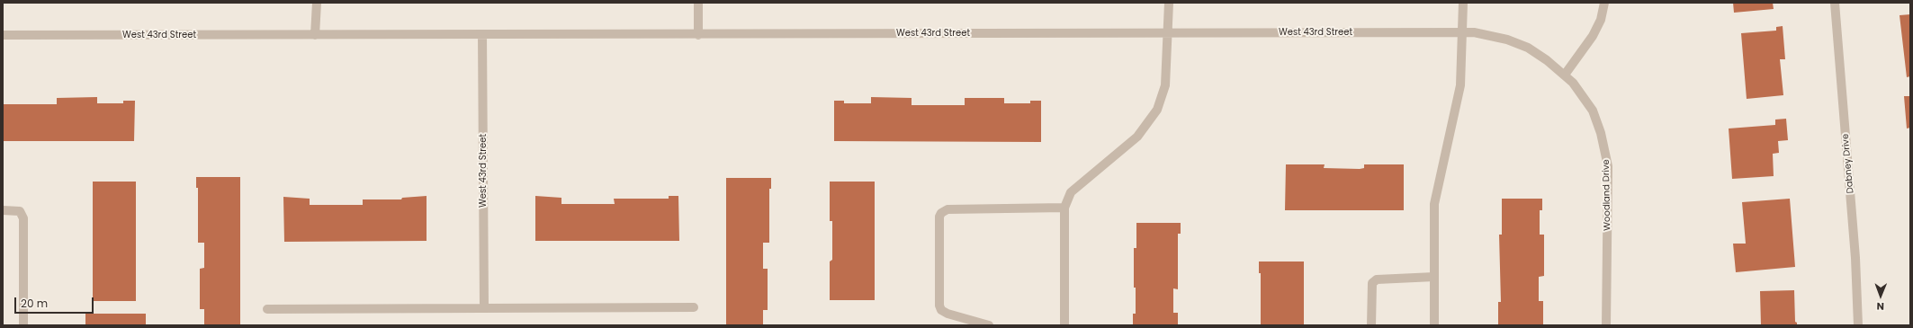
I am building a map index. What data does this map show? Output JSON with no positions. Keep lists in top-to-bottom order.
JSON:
{
  "streets": {
    "street": ["West 43rd Street", "Dabney Drive", "Woodland Drive"]
  },
  "crossings": [
    ["West 43rd Street", "Woodland Drive"]
  ],
  "scale_bar": "20 m",
  "north": "bottom"
}
